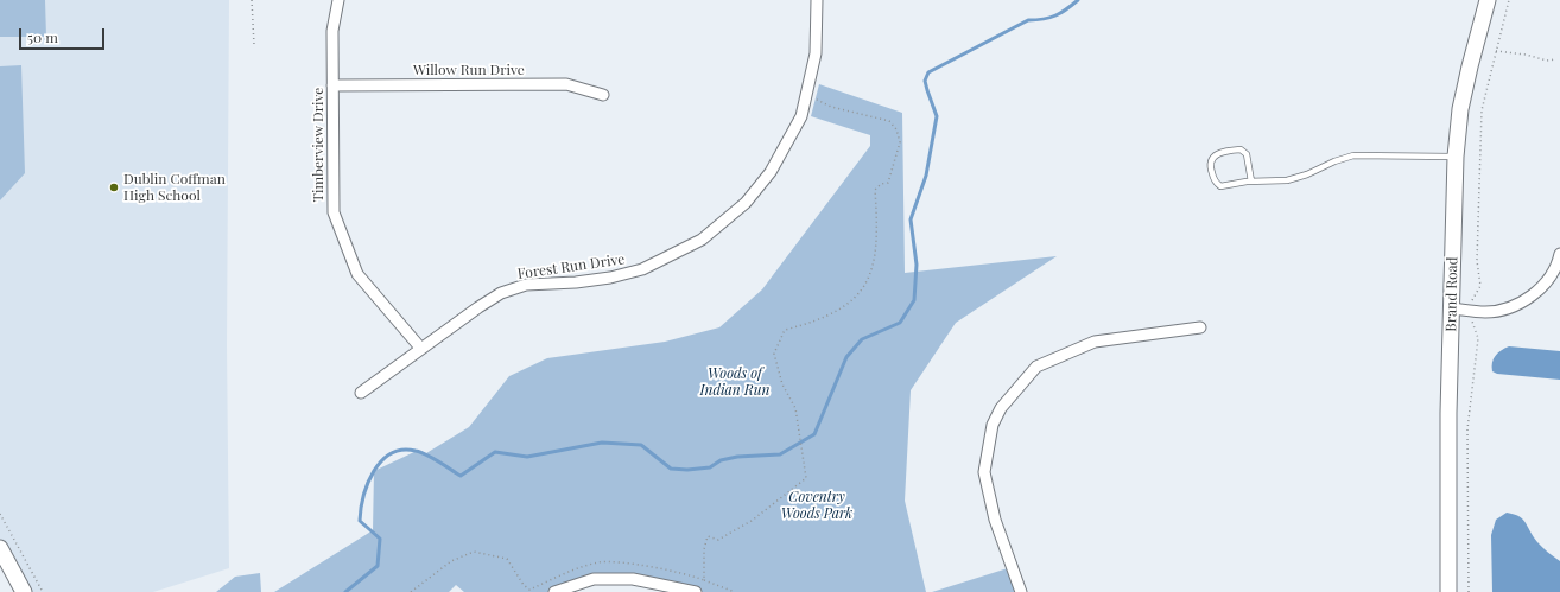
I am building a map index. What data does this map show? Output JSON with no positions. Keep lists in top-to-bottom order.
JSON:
{
  "streets": {
    "main road": ["Brand Road"],
    "street": ["Willow Run Drive", "Timberview Drive", "Forest Run Drive"]
  },
  "crossings": [
    ["Willow Run Drive", "Timberview Drive"],
    ["Timberview Drive", "Forest Run Drive"]
  ],
  "parks": ["Woods of Indian Run", "Coventry Woods Park"],
  "places": ["Dublin Coffman High School"],
  "scale_bar": "50 m"
}
